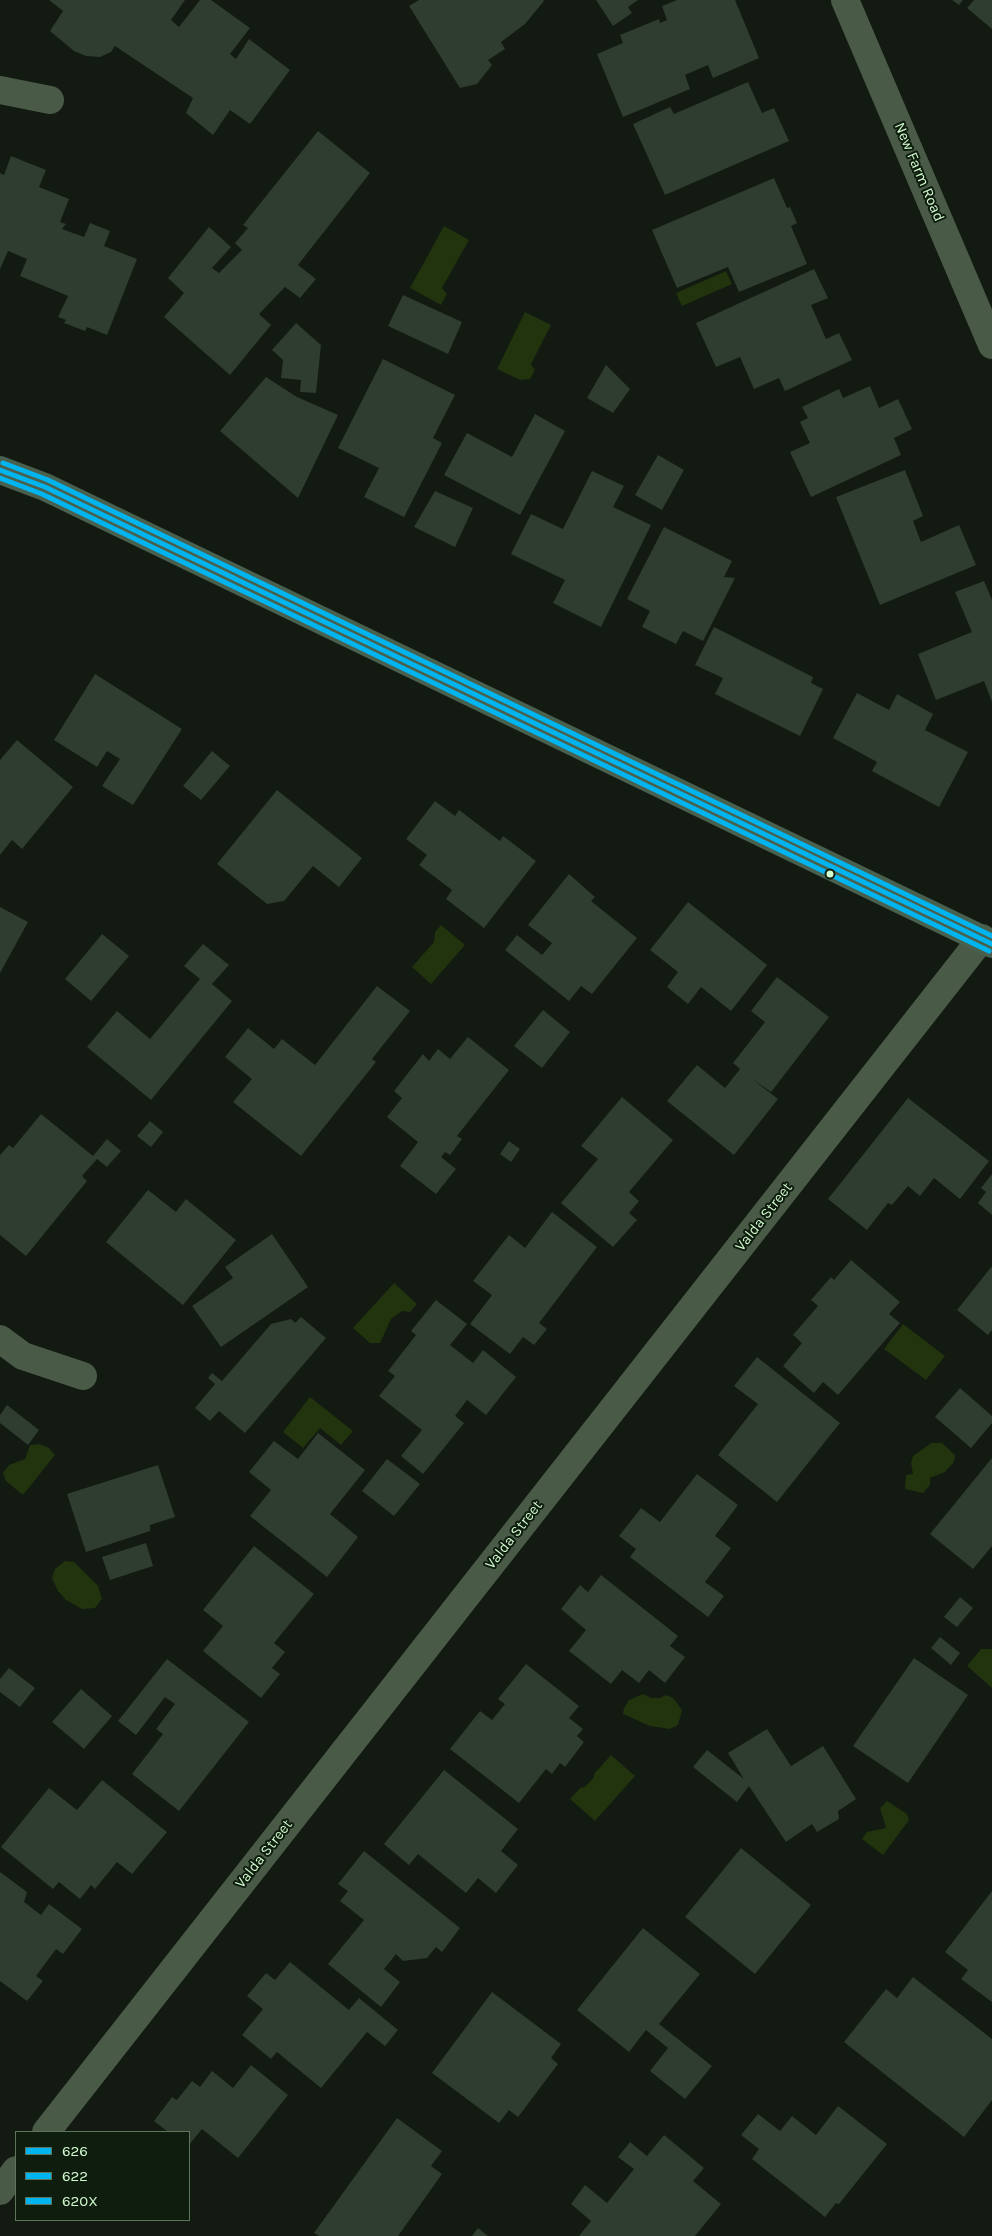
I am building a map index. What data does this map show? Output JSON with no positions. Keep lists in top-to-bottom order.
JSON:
{
  "streets": {
    "street": ["New Farm Road", "Valda Street"]
  },
  "lines": ["transit line 620X", "transit line 626", "transit line 622"],
  "legend": ["626", "622", "620X"]
}
